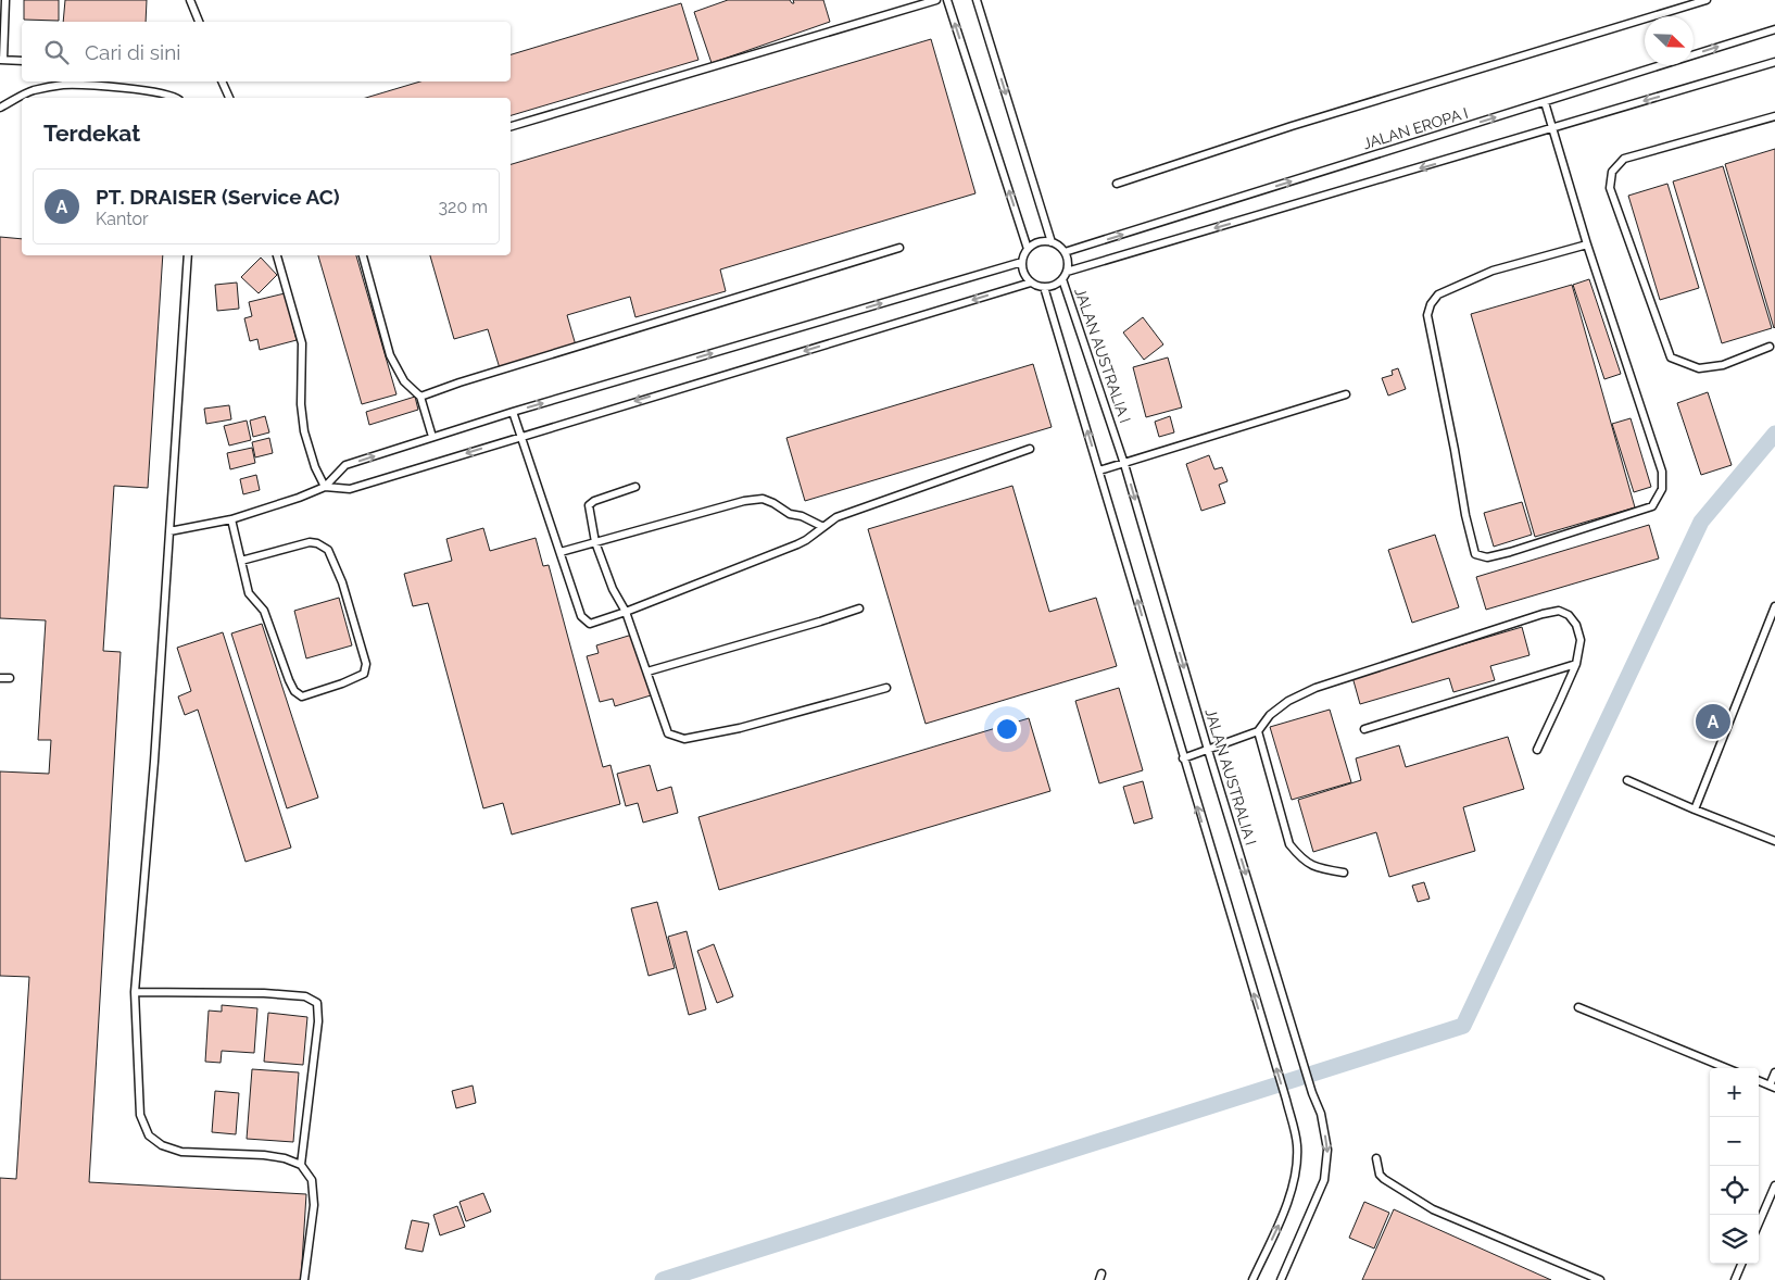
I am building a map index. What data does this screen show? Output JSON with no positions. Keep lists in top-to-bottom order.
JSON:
{
  "streets": {
    "lane": ["JALAN EROPA I", "JALAN AUSTRALIA I"]
  },
  "crossings": [
    ["JALAN EROPA I", "JALAN AUSTRALIA I"]
  ],
  "north": "bottom right",
  "page": {
    "search": "Cari di sini",
    "heading": "Terdekat",
    "list": [
      {
        "mark": "A",
        "name": "PT. DRAISER (Service AC)",
        "note": "Kantor",
        "value": "320 m"
      }
    ],
    "pins": "A",
    "map_buttons": ["+", "−"]
  }
}
